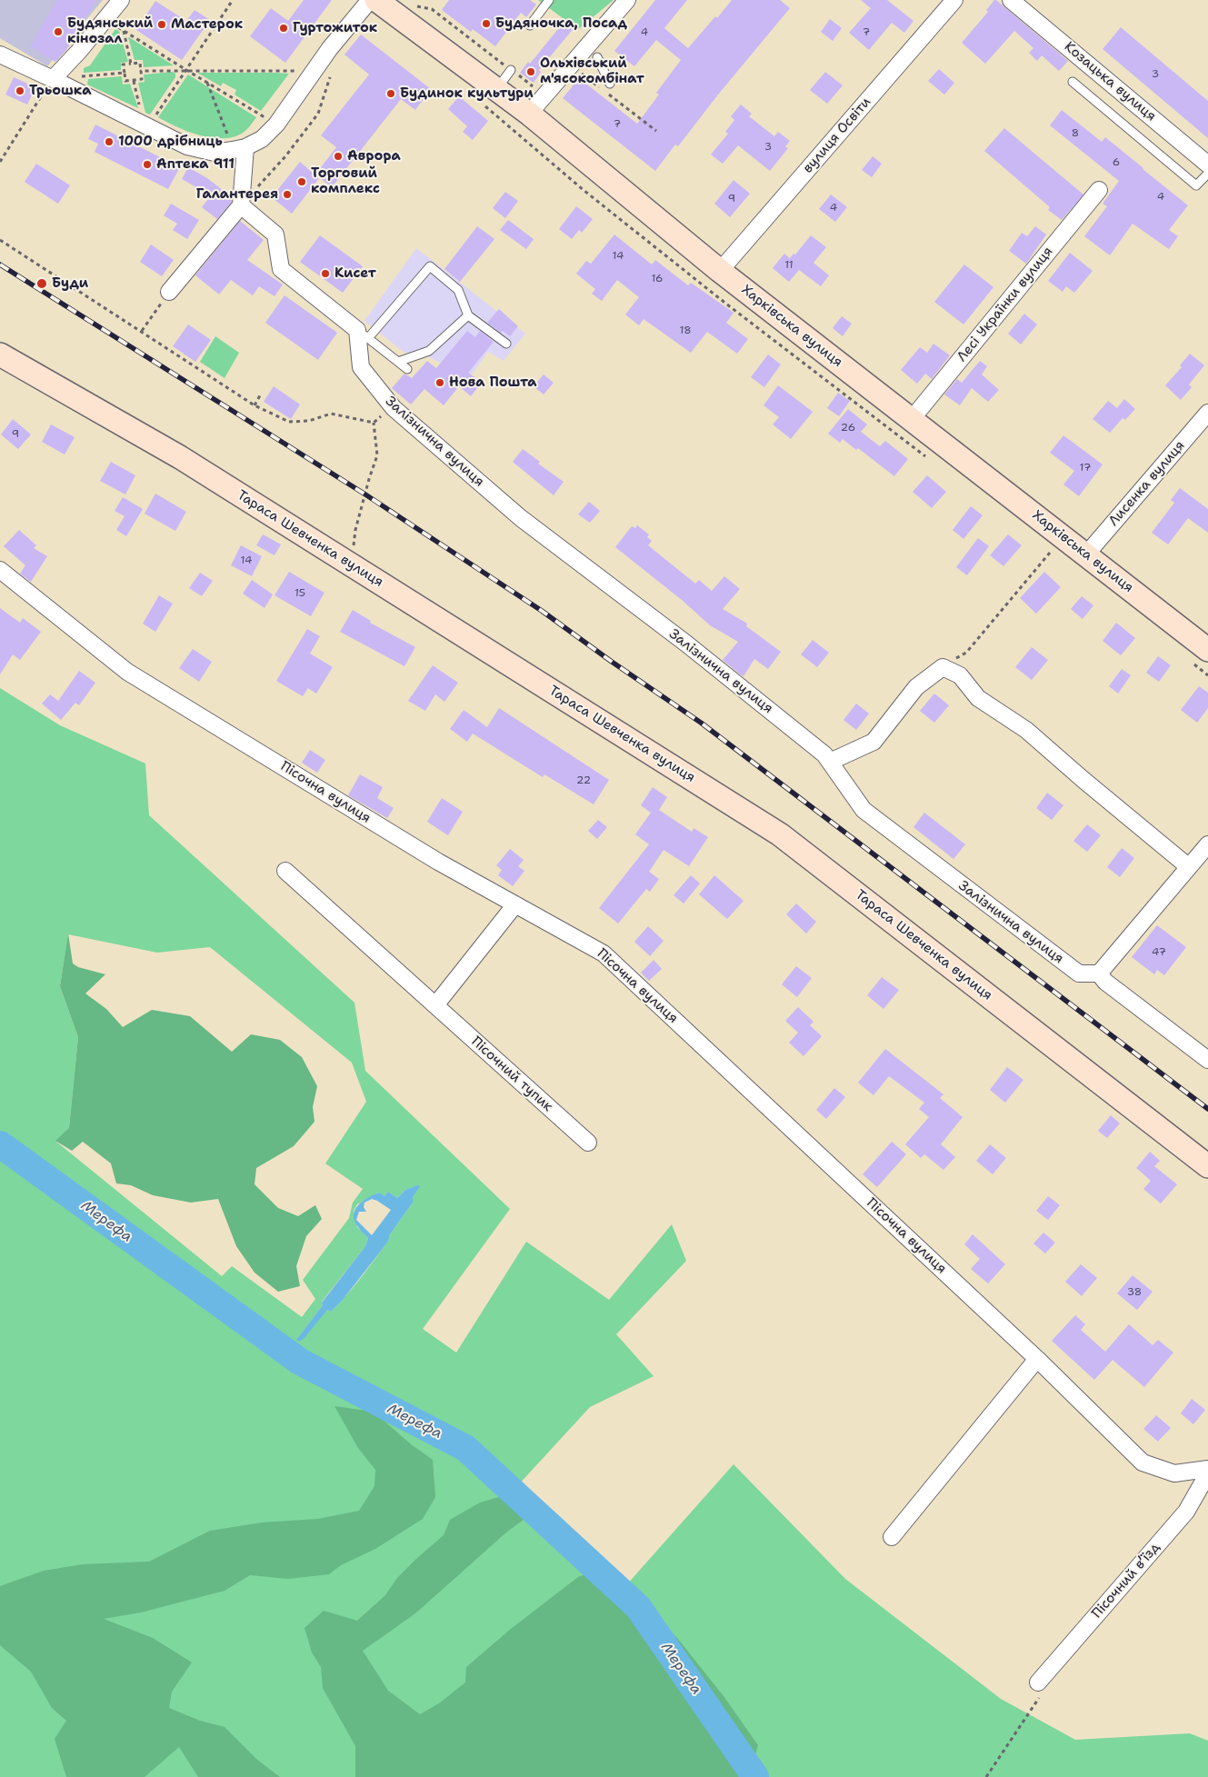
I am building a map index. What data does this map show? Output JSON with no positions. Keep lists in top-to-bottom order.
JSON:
{
  "streets": {
    "street": [
      "Козацька вулиця",
      "вулиця Освіти",
      "Лесі Українки вулиця",
      "Харківська вулиця",
      "Залізнична вулиця",
      "Лисенка вулиця",
      "Тараса Шевченка вулиця",
      "Пісочна вулиця",
      "Пісочний тупик",
      "Пісочний в’їзд"
    ]
  },
  "crossings": [
    ["вулиця Освіти", "Харківська вулиця"],
    ["Лесі Українки вулиця", "Харківська вулиця"],
    ["Харківська вулиця", "Лисенка вулиця"]
  ],
  "water": ["Мерефа"],
  "places": [
    "Будяночка, Посад",
    "Мастерок",
    "Гуртожиток",
    "Будянський кінозал",
    "Ольхівський м'ясокомбінат",
    "Трьошка",
    "Будинок культури",
    "1000 дрібниць",
    "Аврора",
    "Аптека 911",
    "Торговий комплекс",
    "Галантерея",
    "Кисет",
    "Буди",
    "Нова Пошта"
  ],
  "house_numbers": [
    "4",
    "7",
    "3",
    "7",
    "8",
    "3",
    "6",
    "4",
    "9",
    "4",
    "14",
    "11",
    "16",
    "18",
    "26",
    "9",
    "17",
    "14",
    "15",
    "22",
    "47",
    "38"
  ]
}
